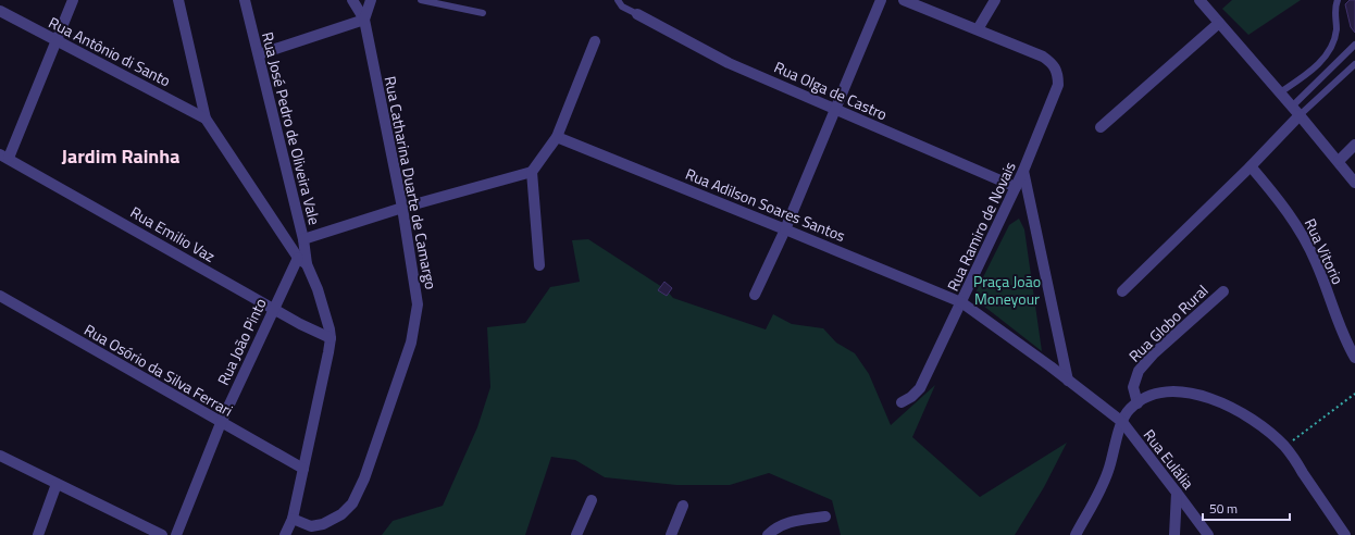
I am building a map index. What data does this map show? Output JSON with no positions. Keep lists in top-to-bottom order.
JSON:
{
  "streets": {
    "street": [
      "Rua Antônio di Santo",
      "Rua Olga de Castro",
      "Rua José Pedro de Oliveira Vale",
      "Rua Catharina Duarte de Camargo",
      "Rua Adilson Soares Santos",
      "Rua Ramiro de Novais",
      "Rua Emilio Vaz",
      "Rua Vitorio",
      "Rua Globo Rural",
      "Rua João Pinto",
      "Rua Osório da Silva Ferrari",
      "Rua Eulália"
    ]
  },
  "crossings": [
    ["Rua Olga de Castro", "Rua Ramiro de Novais"],
    ["Rua José Pedro de Oliveira Vale", "Rua João Pinto"],
    ["Rua Adilson Soares Santos", "Rua Ramiro de Novais"],
    ["Rua Adilson Soares Santos", "Rua Eulália"],
    ["Rua Emilio Vaz", "Rua João Pinto"],
    ["Rua João Pinto", "Rua Osório da Silva Ferrari"]
  ],
  "districts": ["Jardim Rainha"],
  "parks": ["Praça João Moneyour"],
  "scale_bar": "50 m"
}
